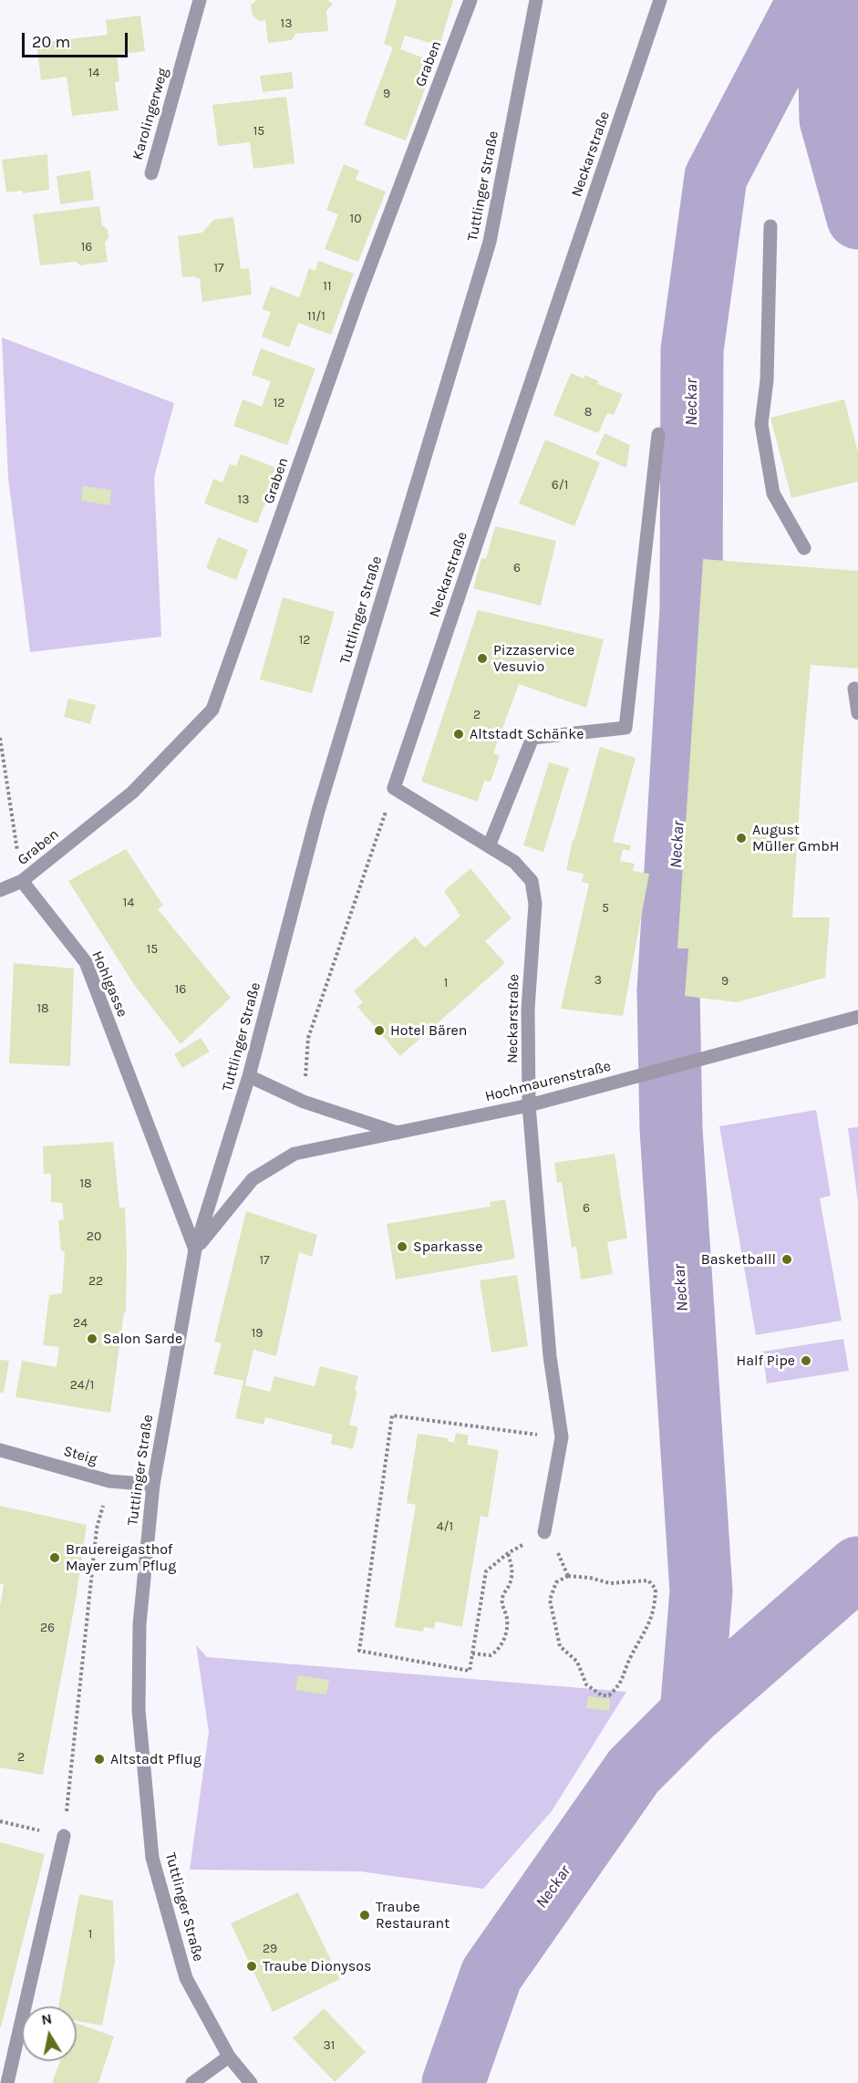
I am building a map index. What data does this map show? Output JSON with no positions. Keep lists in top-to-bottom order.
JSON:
{
  "streets": {
    "street": [
      "Graben",
      "Karolingerweg",
      "Neckarstraße",
      "Tuttlinger Straße",
      "Hohlgasse",
      "Hochmaurenstraße",
      "Steig"
    ]
  },
  "crossings": [
    ["Graben", "Hohlgasse"],
    ["Neckarstraße", "Hochmaurenstraße"],
    ["Tuttlinger Straße", "Hohlgasse"],
    ["Tuttlinger Straße", "Hochmaurenstraße"],
    ["Tuttlinger Straße", "Steig"],
    ["Hohlgasse", "Hochmaurenstraße"]
  ],
  "water": ["Neckar"],
  "places": [
    "Pizzaservice Vesuvio",
    "Altstadt Schänke",
    "August Müller GmbH",
    "Hotel Bären",
    "Sparkasse",
    "Basketballl",
    "Salon Sarde",
    "Half Pipe",
    "Brauereigasthof Mayer zum Pflug",
    "Altstadt Pflug",
    "Traube Restaurant",
    "Traube Dionysos"
  ],
  "house_numbers": [
    "13",
    "14",
    "9",
    "15",
    "10",
    "16",
    "17",
    "11",
    "11/1",
    "12",
    "8",
    "6/1",
    "13",
    "6",
    "12",
    "2",
    "14",
    "5",
    "15",
    "3",
    "9",
    "1",
    "16",
    "18",
    "18",
    "6",
    "20",
    "17",
    "22",
    "24",
    "19",
    "24/1",
    "4/1",
    "26",
    "2",
    "1",
    "29",
    "31"
  ],
  "scale_bar": "20 m",
  "north": "top"
}
